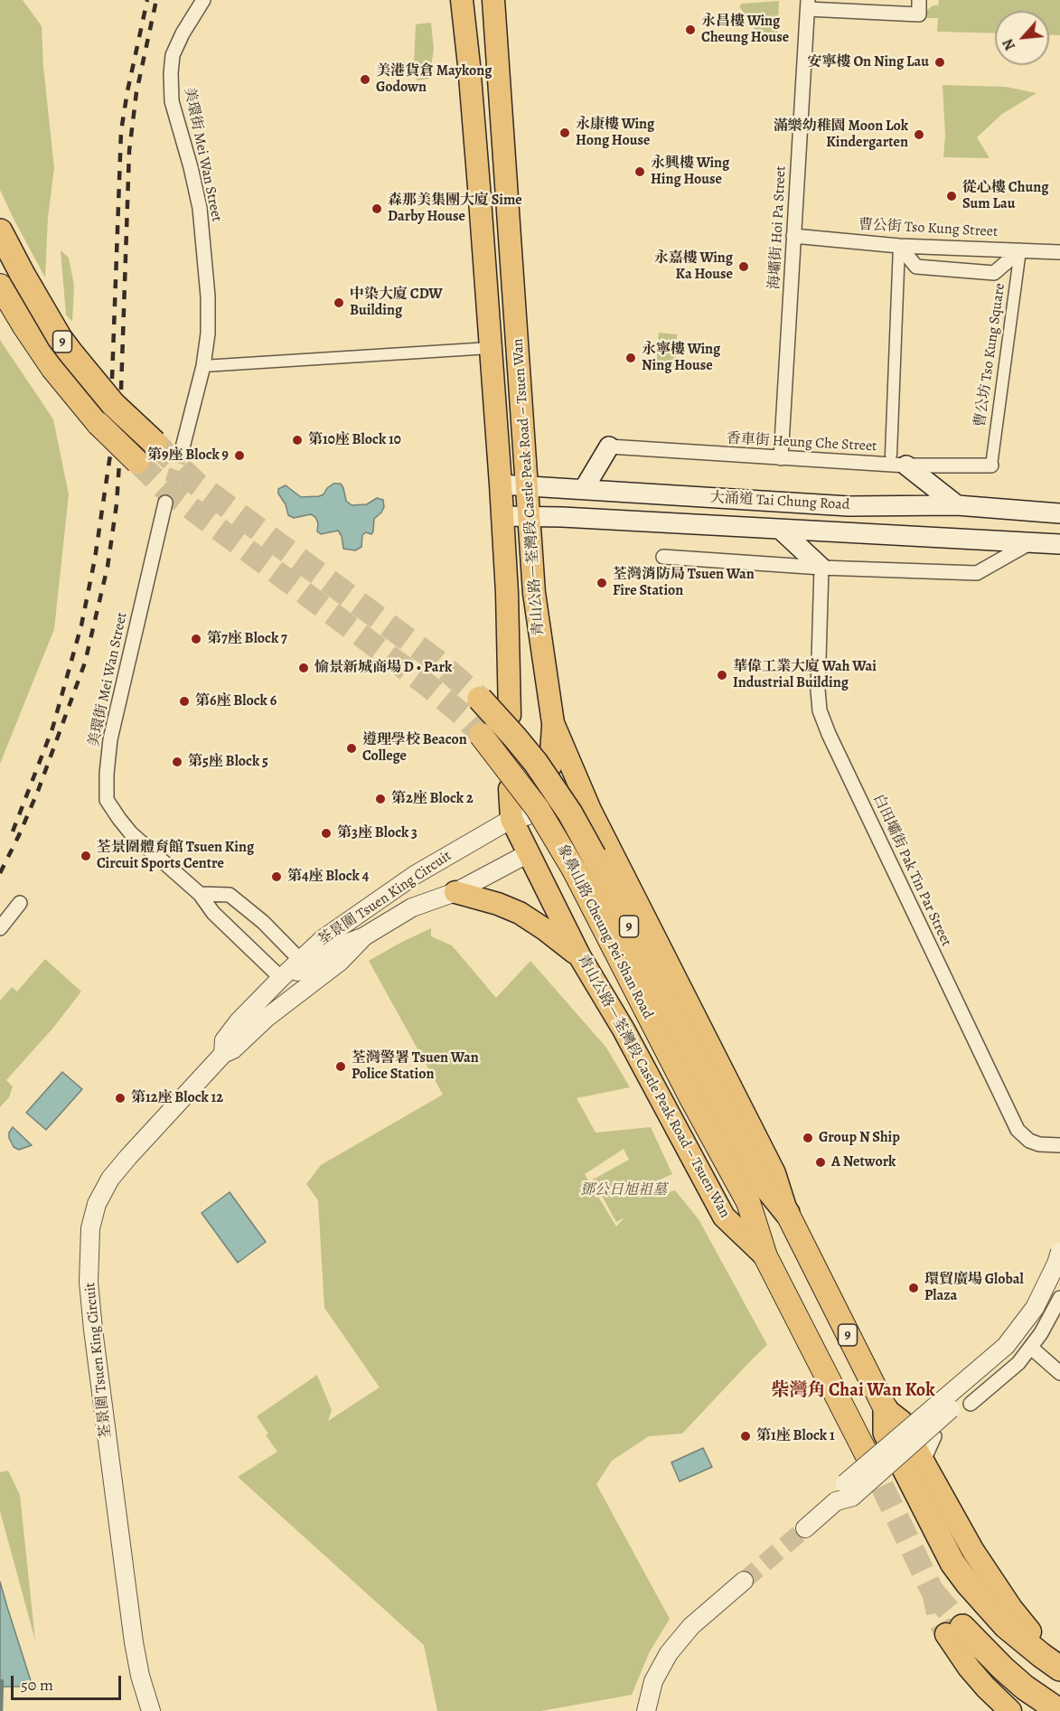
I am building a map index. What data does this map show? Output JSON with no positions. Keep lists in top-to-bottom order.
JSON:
{
  "streets": {
    "highway": ["9", "青山公路－荃灣段 Castle Peak Road – Tsuen Wan", "象鼻山路 Cheung Pei Shan Road"],
    "main road": ["大涌道 Tai Chung Road"],
    "street": [
      "美環街 Mei Wan Street",
      "海壩街 Hoi Pa Street",
      "曹公街 Tso Kung Street",
      "曹公坊 Tso Kung Square",
      "香車街 Heung Che Street",
      "白田壩街 Pak Tin Par Street",
      "荃景圍 Tsuen King Circuit"
    ]
  },
  "crossings": [
    ["美環街 Mei Wan Street", "荃景圍 Tsuen King Circuit"],
    ["海壩街 Hoi Pa Street", "曹公街 Tso Kung Street"],
    ["海壩街 Hoi Pa Street", "香車街 Heung Che Street"],
    ["曹公街 Tso Kung Street", "曹公坊 Tso Kung Square"],
    ["曹公坊 Tso Kung Square", "香車街 Heung Che Street"],
    ["青山公路－荃灣段 Castle Peak Road – Tsuen Wan", "大涌道 Tai Chung Road"],
    ["青山公路－荃灣段 Castle Peak Road – Tsuen Wan", "荃景圍 Tsuen King Circuit"],
    ["青山公路－荃灣段 Castle Peak Road – Tsuen Wan", "象鼻山路 Cheung Pei Shan Road"]
  ],
  "districts": ["柴灣角 Chai Wan Kok"],
  "parks": ["鄧公日旭祖墓"],
  "places": [
    "永昌樓 Wing Cheung House",
    "安寧樓 On Ning Lau",
    "美港貨倉 Maykong Godown",
    "永康樓 Wing Hong House",
    "滿樂幼稚園 Moon Lok Kindergarten",
    "永興樓 Wing Hing House",
    "從心樓 Chung Sum Lau",
    "森那美集團大廈 Sime Darby House",
    "永嘉樓 Wing Ka House",
    "中染大廈 CDW Building",
    "永寧樓 Wing Ning House",
    "第10座 Block 10",
    "第9座 Block 9",
    "荃灣消防局 Tsuen Wan Fire Station",
    "第7座 Block 7",
    "愉景新城商場 D • Park",
    "華偉工業大廈 Wah Wai Industrial Building",
    "第6座 Block 6",
    "遵理學校 Beacon College",
    "第5座 Block 5",
    "第2座 Block 2",
    "第3座 Block 3",
    "荃景圍體育館 Tsuen King Circuit Sports Centre",
    "第4座 Block 4",
    "荃灣警署 Tsuen Wan Police Station",
    "第12座 Block 12",
    "Group N Ship",
    "A Network",
    "環貿廣場 Global Plaza",
    "第1座 Block 1"
  ],
  "scale_bar": "50 m",
  "north": "bottom left"
}
